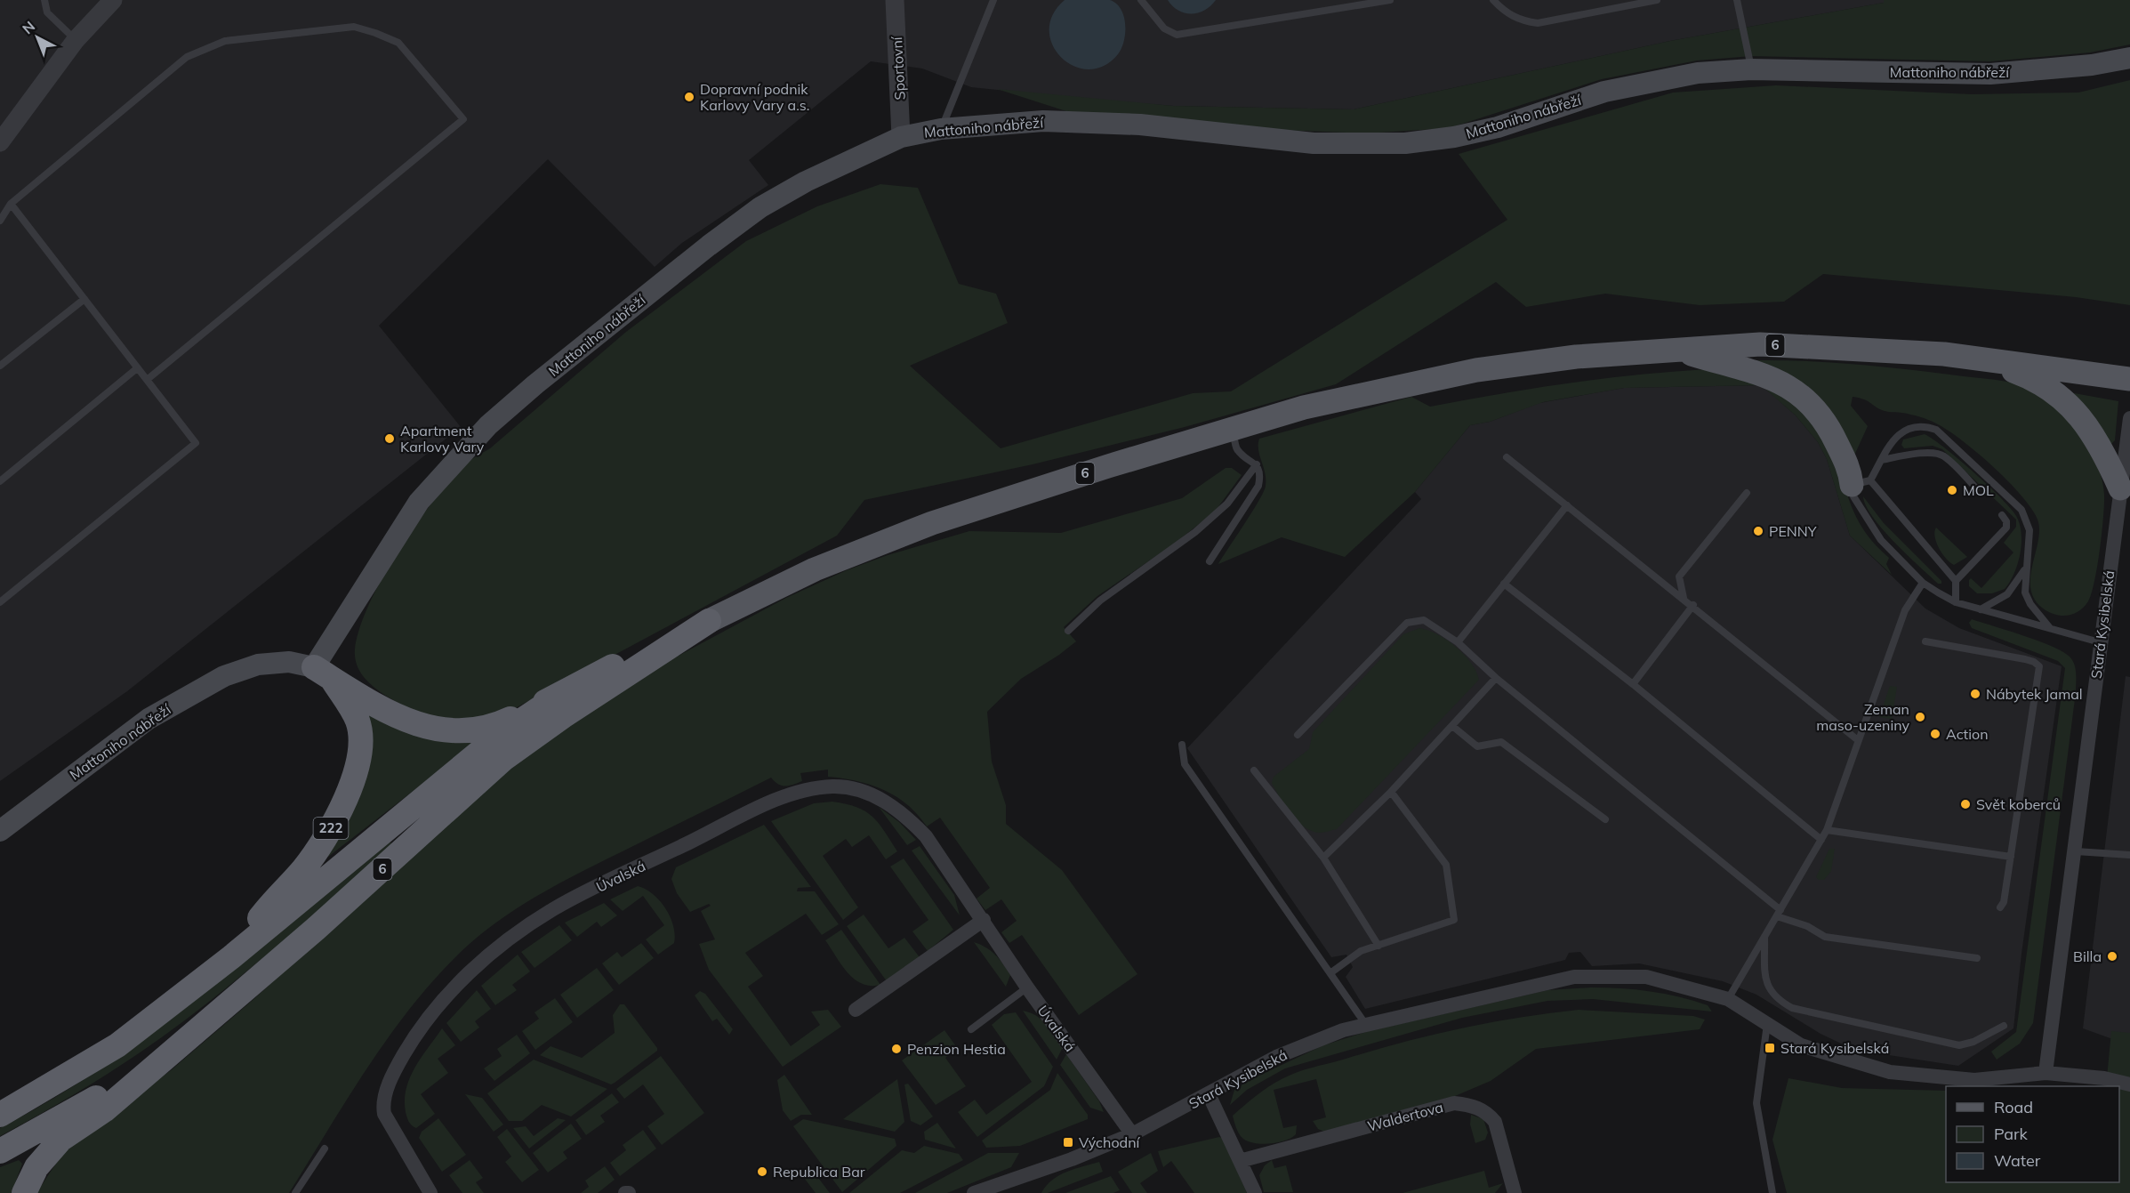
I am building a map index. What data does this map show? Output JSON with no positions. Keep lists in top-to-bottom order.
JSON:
{
  "streets": {
    "highway": ["6", "222"],
    "main road": ["Mattoniho nábřeží"],
    "street": [
      "Sportovní",
      "Stará Kysibelská",
      "Úvalská",
      "Waldertova"
    ]
  },
  "crossings": [
    ["Sportovní", "Mattoniho nábřeží"],
    ["Mattoniho nábřeží", "222"],
    ["6", "222"],
    ["Stará Kysibelská", "Úvalská"]
  ],
  "places": {
    "other": [
      "Dopravní podnik Karlovy Vary a.s.",
      "Apartment Karlovy Vary",
      "MOL",
      "PENNY",
      "Nábytek Jamal",
      "Zeman maso-uzeniny",
      "Action",
      "Svět koberců",
      "Billa",
      "Penzion Hestia",
      "Republica Bar"
    ],
    "transit": ["Stará Kysibelská", "Východní"]
  },
  "legend": ["Road", "Park", "Water"],
  "north": "top left"
}
